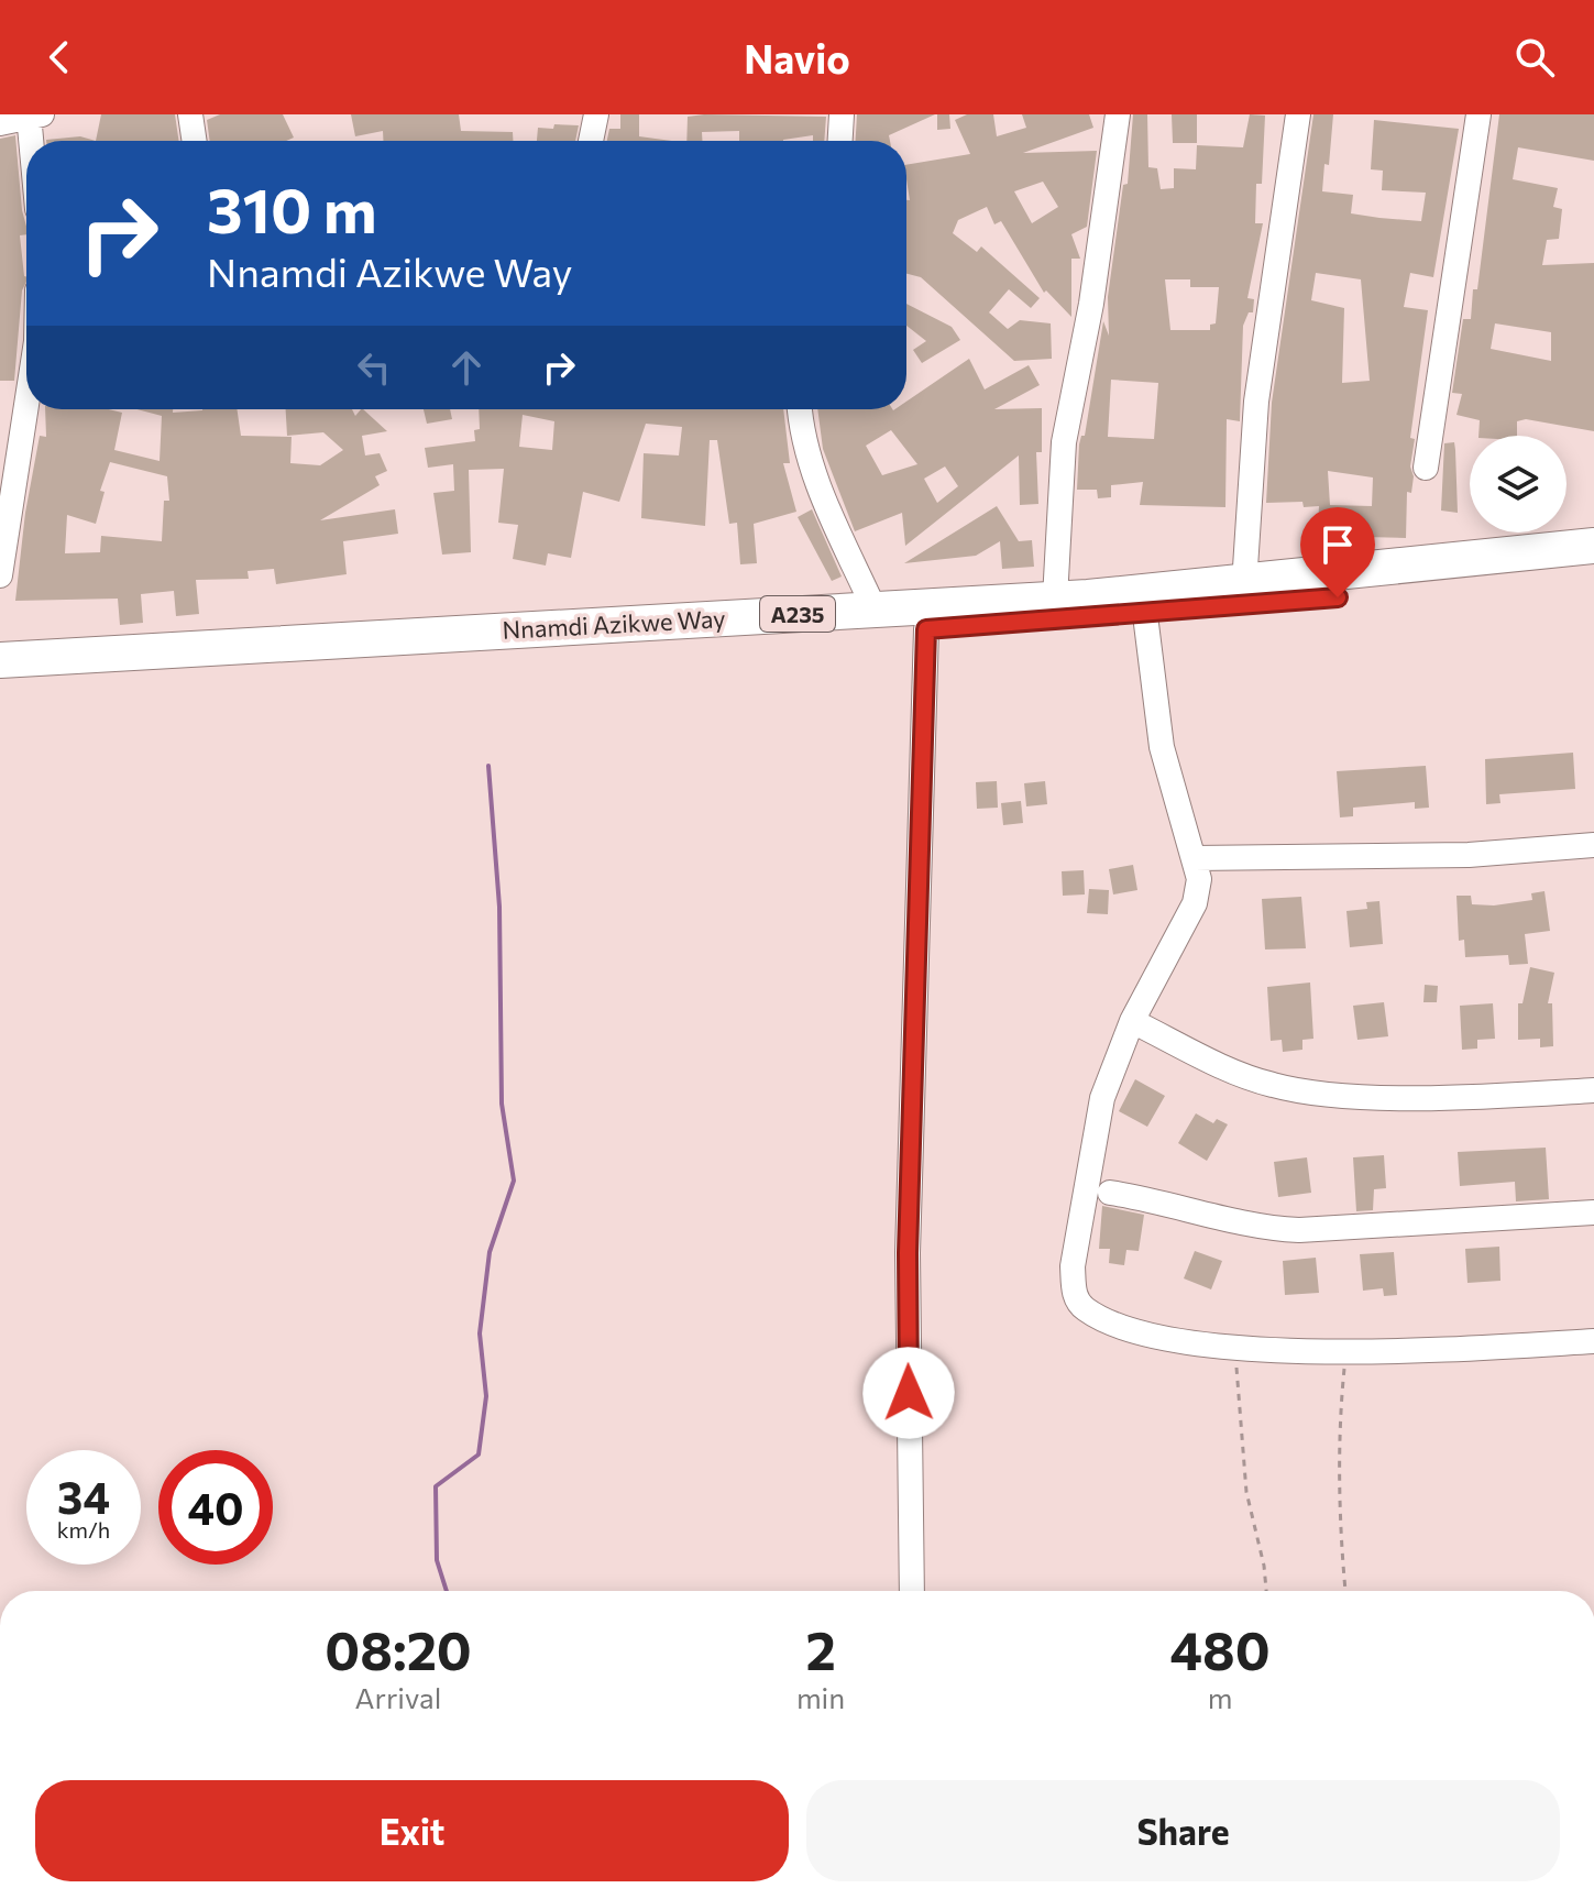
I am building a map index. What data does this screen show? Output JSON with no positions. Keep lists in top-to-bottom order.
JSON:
{
  "streets": {
    "highway": ["A235", "Nnamdi Azikwe Way"]
  },
  "page": {
    "header": "Navio",
    "turn": ["310 m", "Nnamdi Azikwe Way"],
    "speed": "34 km/h",
    "limit": "40",
    "eta": [
      "08:20",
      "Arrival",
      "2",
      "min",
      "480",
      "m"
    ],
    "buttons": ["Exit", "Share"]
  }
}
